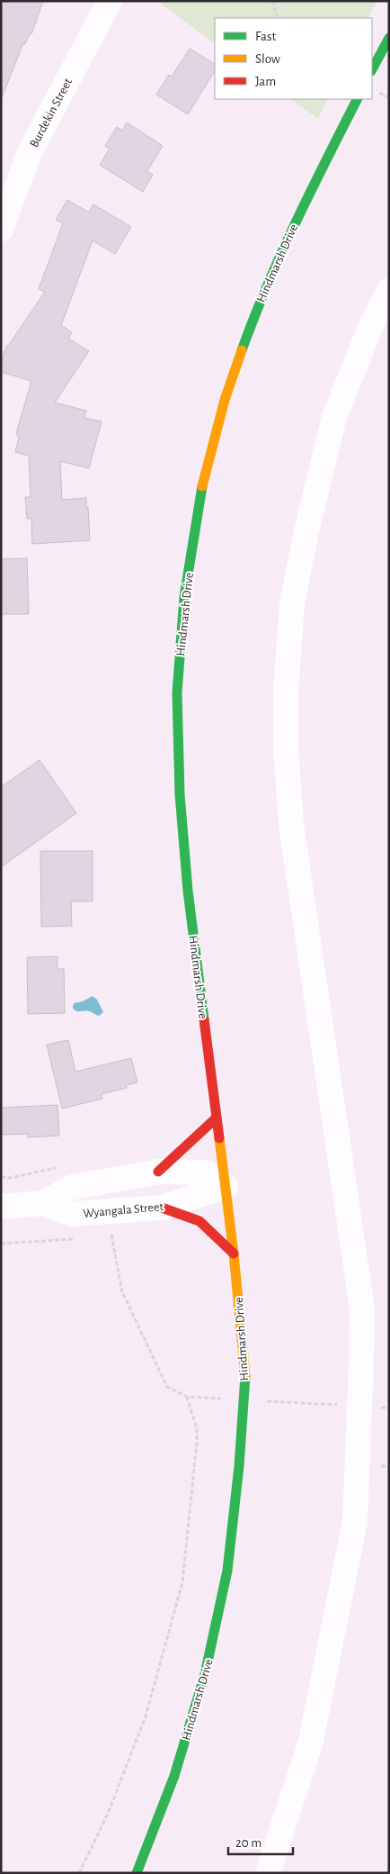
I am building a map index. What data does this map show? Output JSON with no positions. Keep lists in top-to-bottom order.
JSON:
{
  "streets": {
    "main road": ["Hindmarsh Drive"],
    "street": ["Burdekin Street", "Wyangala Street"]
  },
  "crossings": [
    ["Hindmarsh Drive", "Wyangala Street"]
  ],
  "legend": ["Fast", "Slow", "Jam"],
  "scale_bar": "20 m"
}
